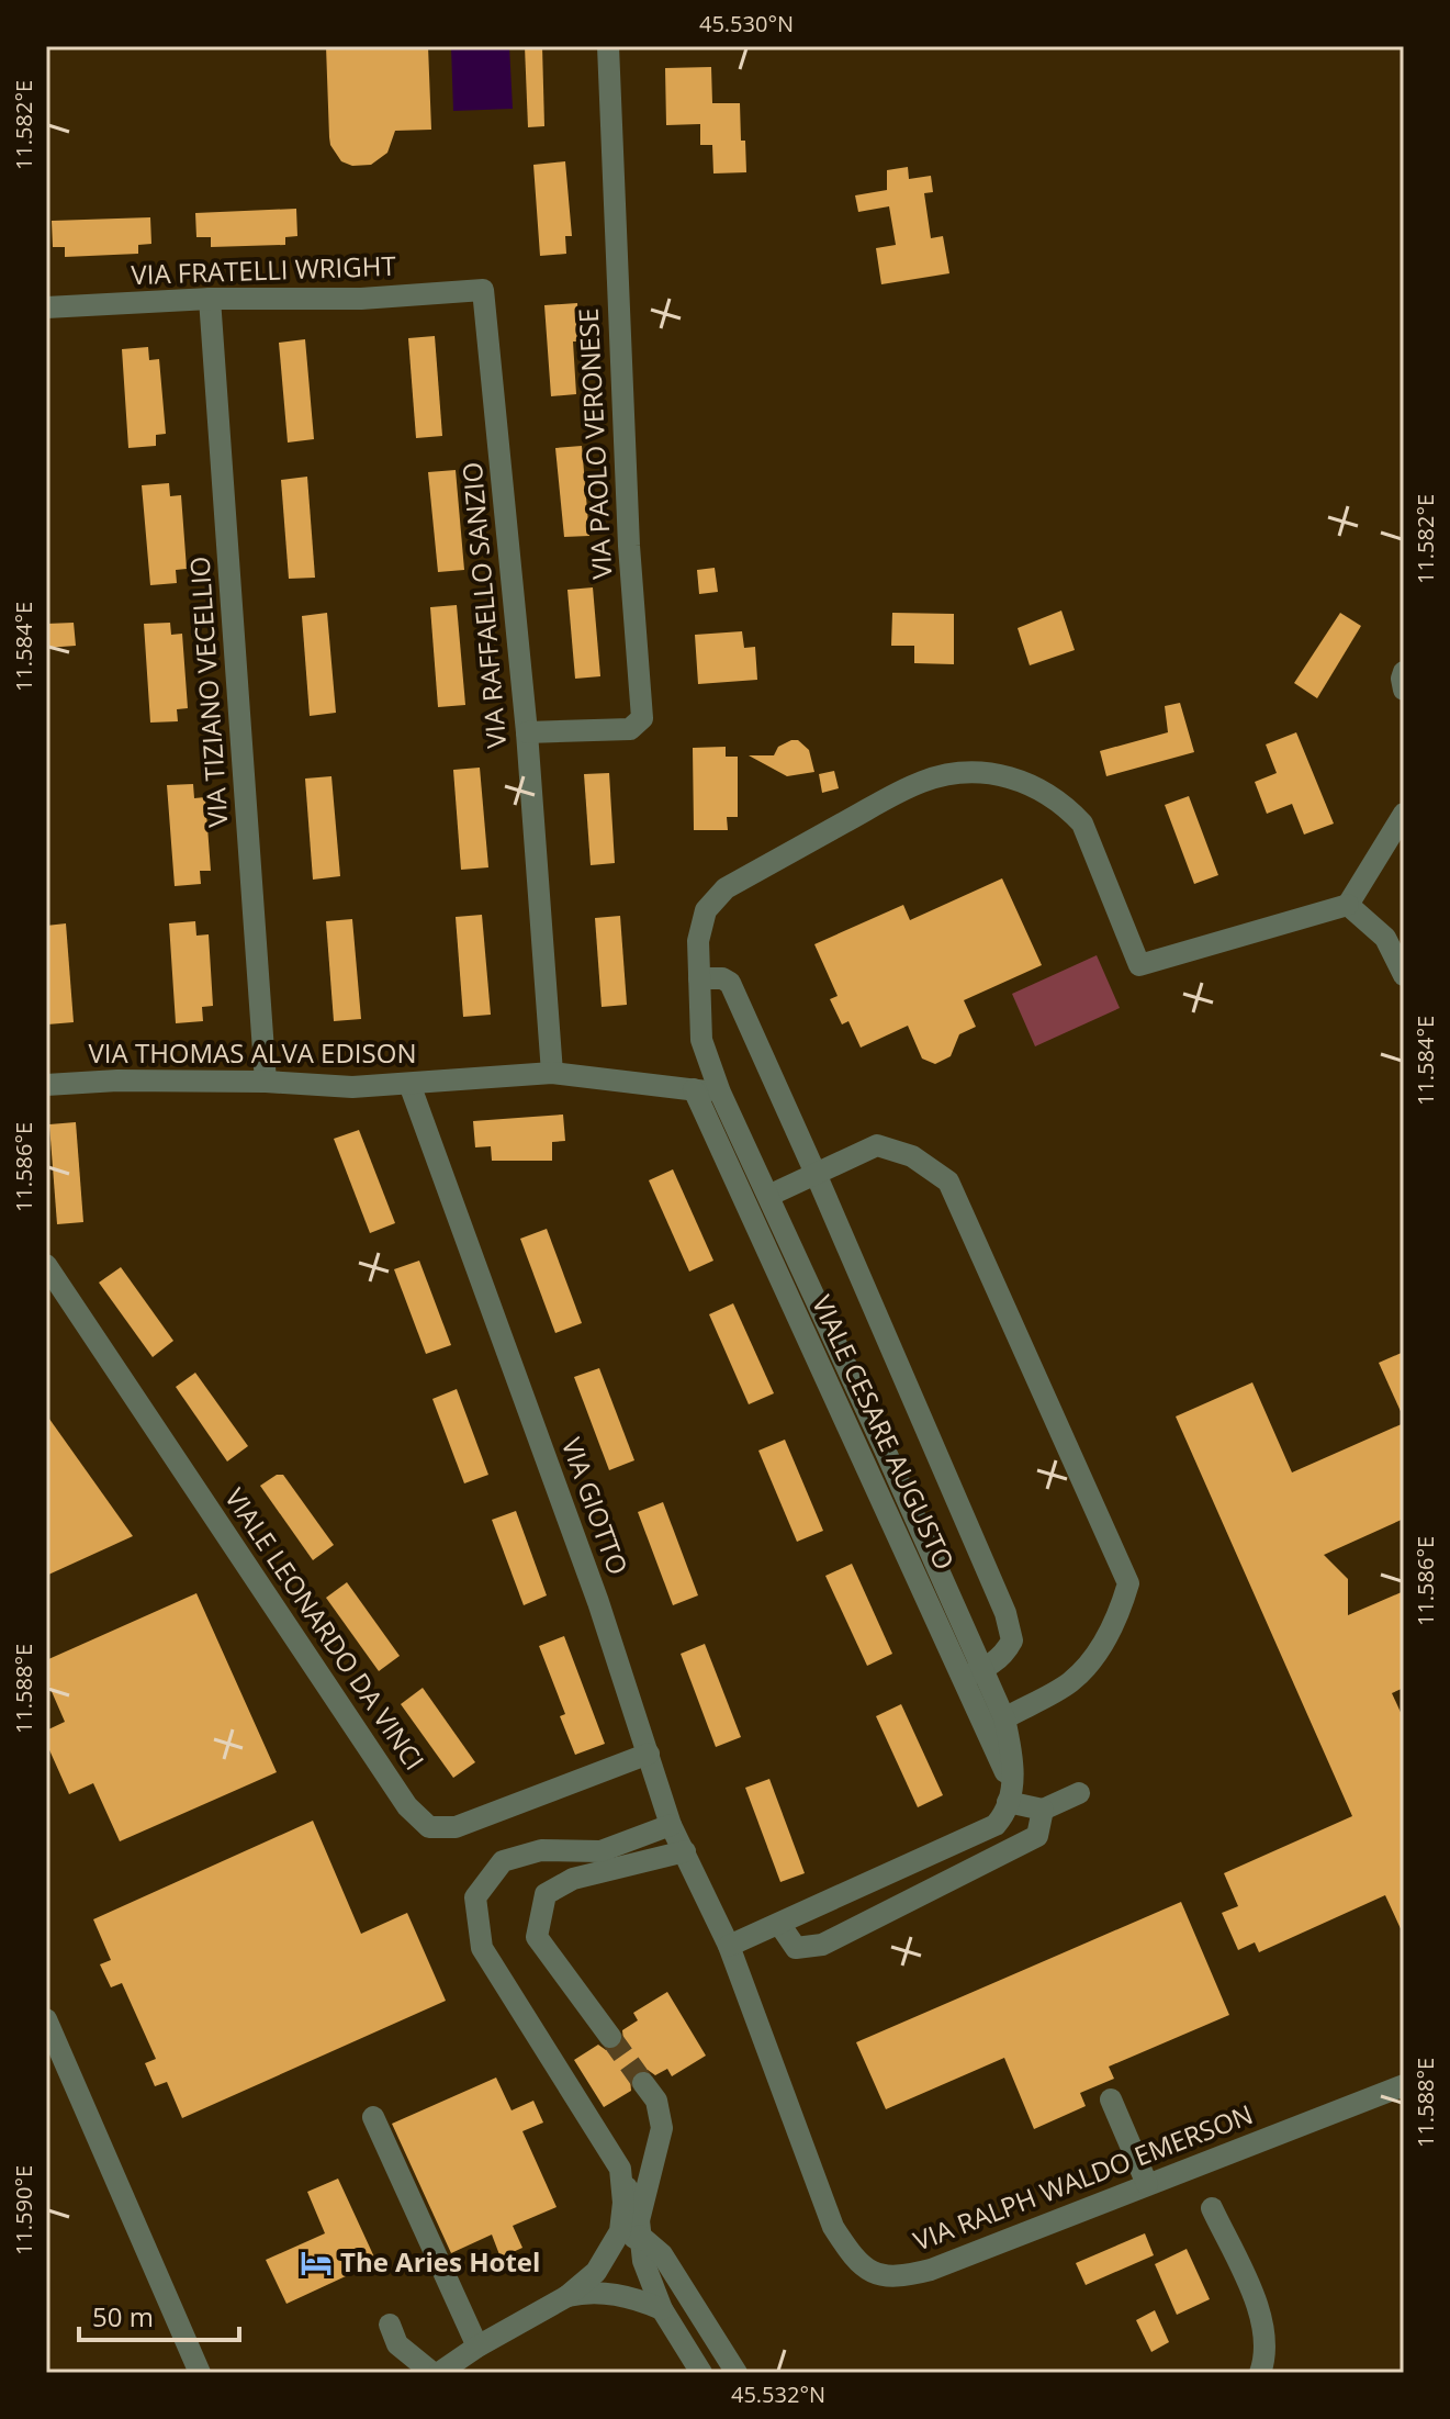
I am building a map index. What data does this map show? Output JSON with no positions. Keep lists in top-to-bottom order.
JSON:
{
  "streets": {
    "street": [
      "VIA FRATELLI WRIGHT",
      "VIA PAOLO VERONESE",
      "VIA RAFFAELLO SANZIO",
      "VIA TIZIANO VECELLIO",
      "VIA THOMAS ALVA EDISON",
      "VIALE CESARE AUGUSTO",
      "VIA GIOTTO",
      "VIALE LEONARDO DA VINCI",
      "VIA RALPH WALDO EMERSON"
    ]
  },
  "crossings": [
    ["VIA FRATELLI WRIGHT", "VIA RAFFAELLO SANZIO"],
    ["VIA FRATELLI WRIGHT", "VIA TIZIANO VECELLIO"],
    ["VIA PAOLO VERONESE", "VIA RAFFAELLO SANZIO"],
    ["VIA RAFFAELLO SANZIO", "VIA THOMAS ALVA EDISON"],
    ["VIA TIZIANO VECELLIO", "VIA THOMAS ALVA EDISON"],
    ["VIA THOMAS ALVA EDISON", "VIALE CESARE AUGUSTO"],
    ["VIA THOMAS ALVA EDISON", "VIA GIOTTO"],
    ["VIA GIOTTO", "VIALE LEONARDO DA VINCI"],
    ["VIA GIOTTO", "VIA RALPH WALDO EMERSON"]
  ],
  "places": {
    "hotel": ["The Aries Hotel"]
  },
  "scale_bar": "50 m",
  "coordinates": [
    "45.530°N",
    "11.582°E",
    "11.584°E",
    "11.586°E",
    "11.588°E",
    "11.590°E",
    "45.532°N"
  ]
}
